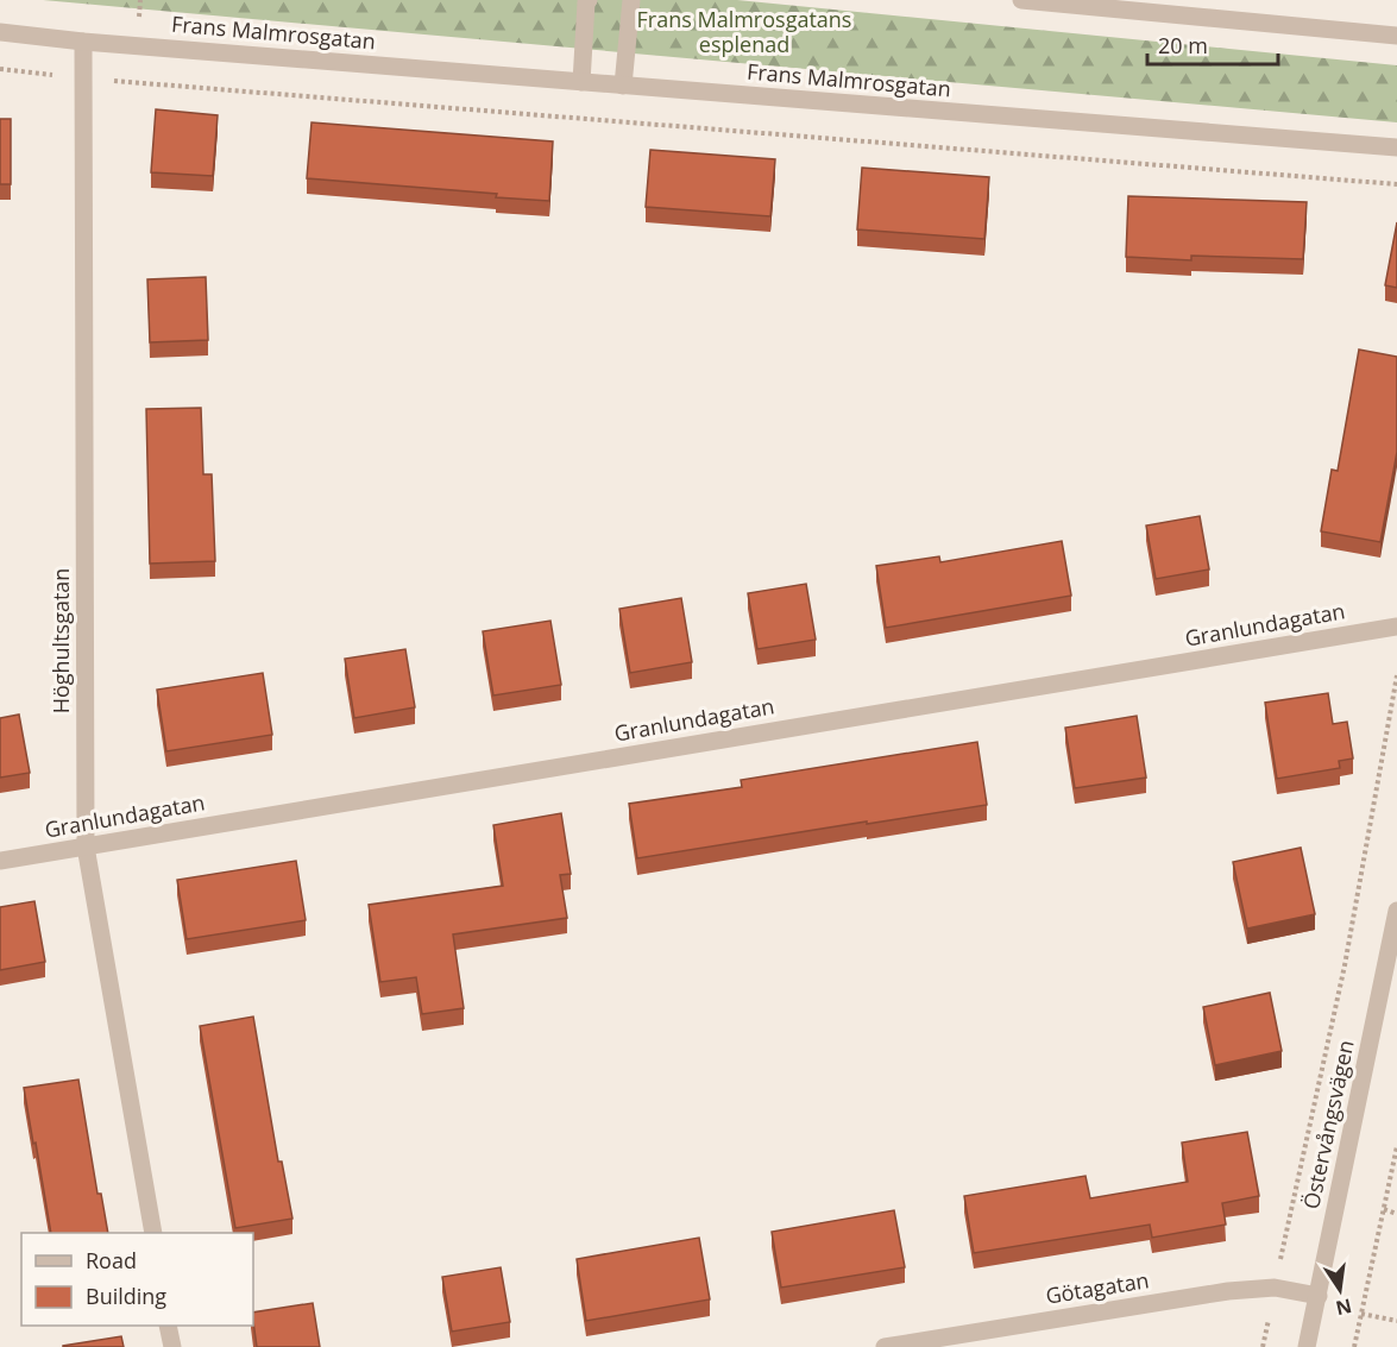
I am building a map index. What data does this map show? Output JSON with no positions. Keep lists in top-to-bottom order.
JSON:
{
  "streets": {
    "street": [
      "Frans Malmrosgatan",
      "Granlundagatan",
      "Höghultsgatan",
      "Östervångsvägen",
      "Götagatan"
    ]
  },
  "crossings": [
    ["Frans Malmrosgatan", "Höghultsgatan"],
    ["Granlundagatan", "Höghultsgatan"],
    ["Östervångsvägen", "Götagatan"]
  ],
  "parks": ["Frans Malmrosgatans esplenad"],
  "legend": ["Road", "Building"],
  "scale_bar": "20 m",
  "north": "bottom"
}
